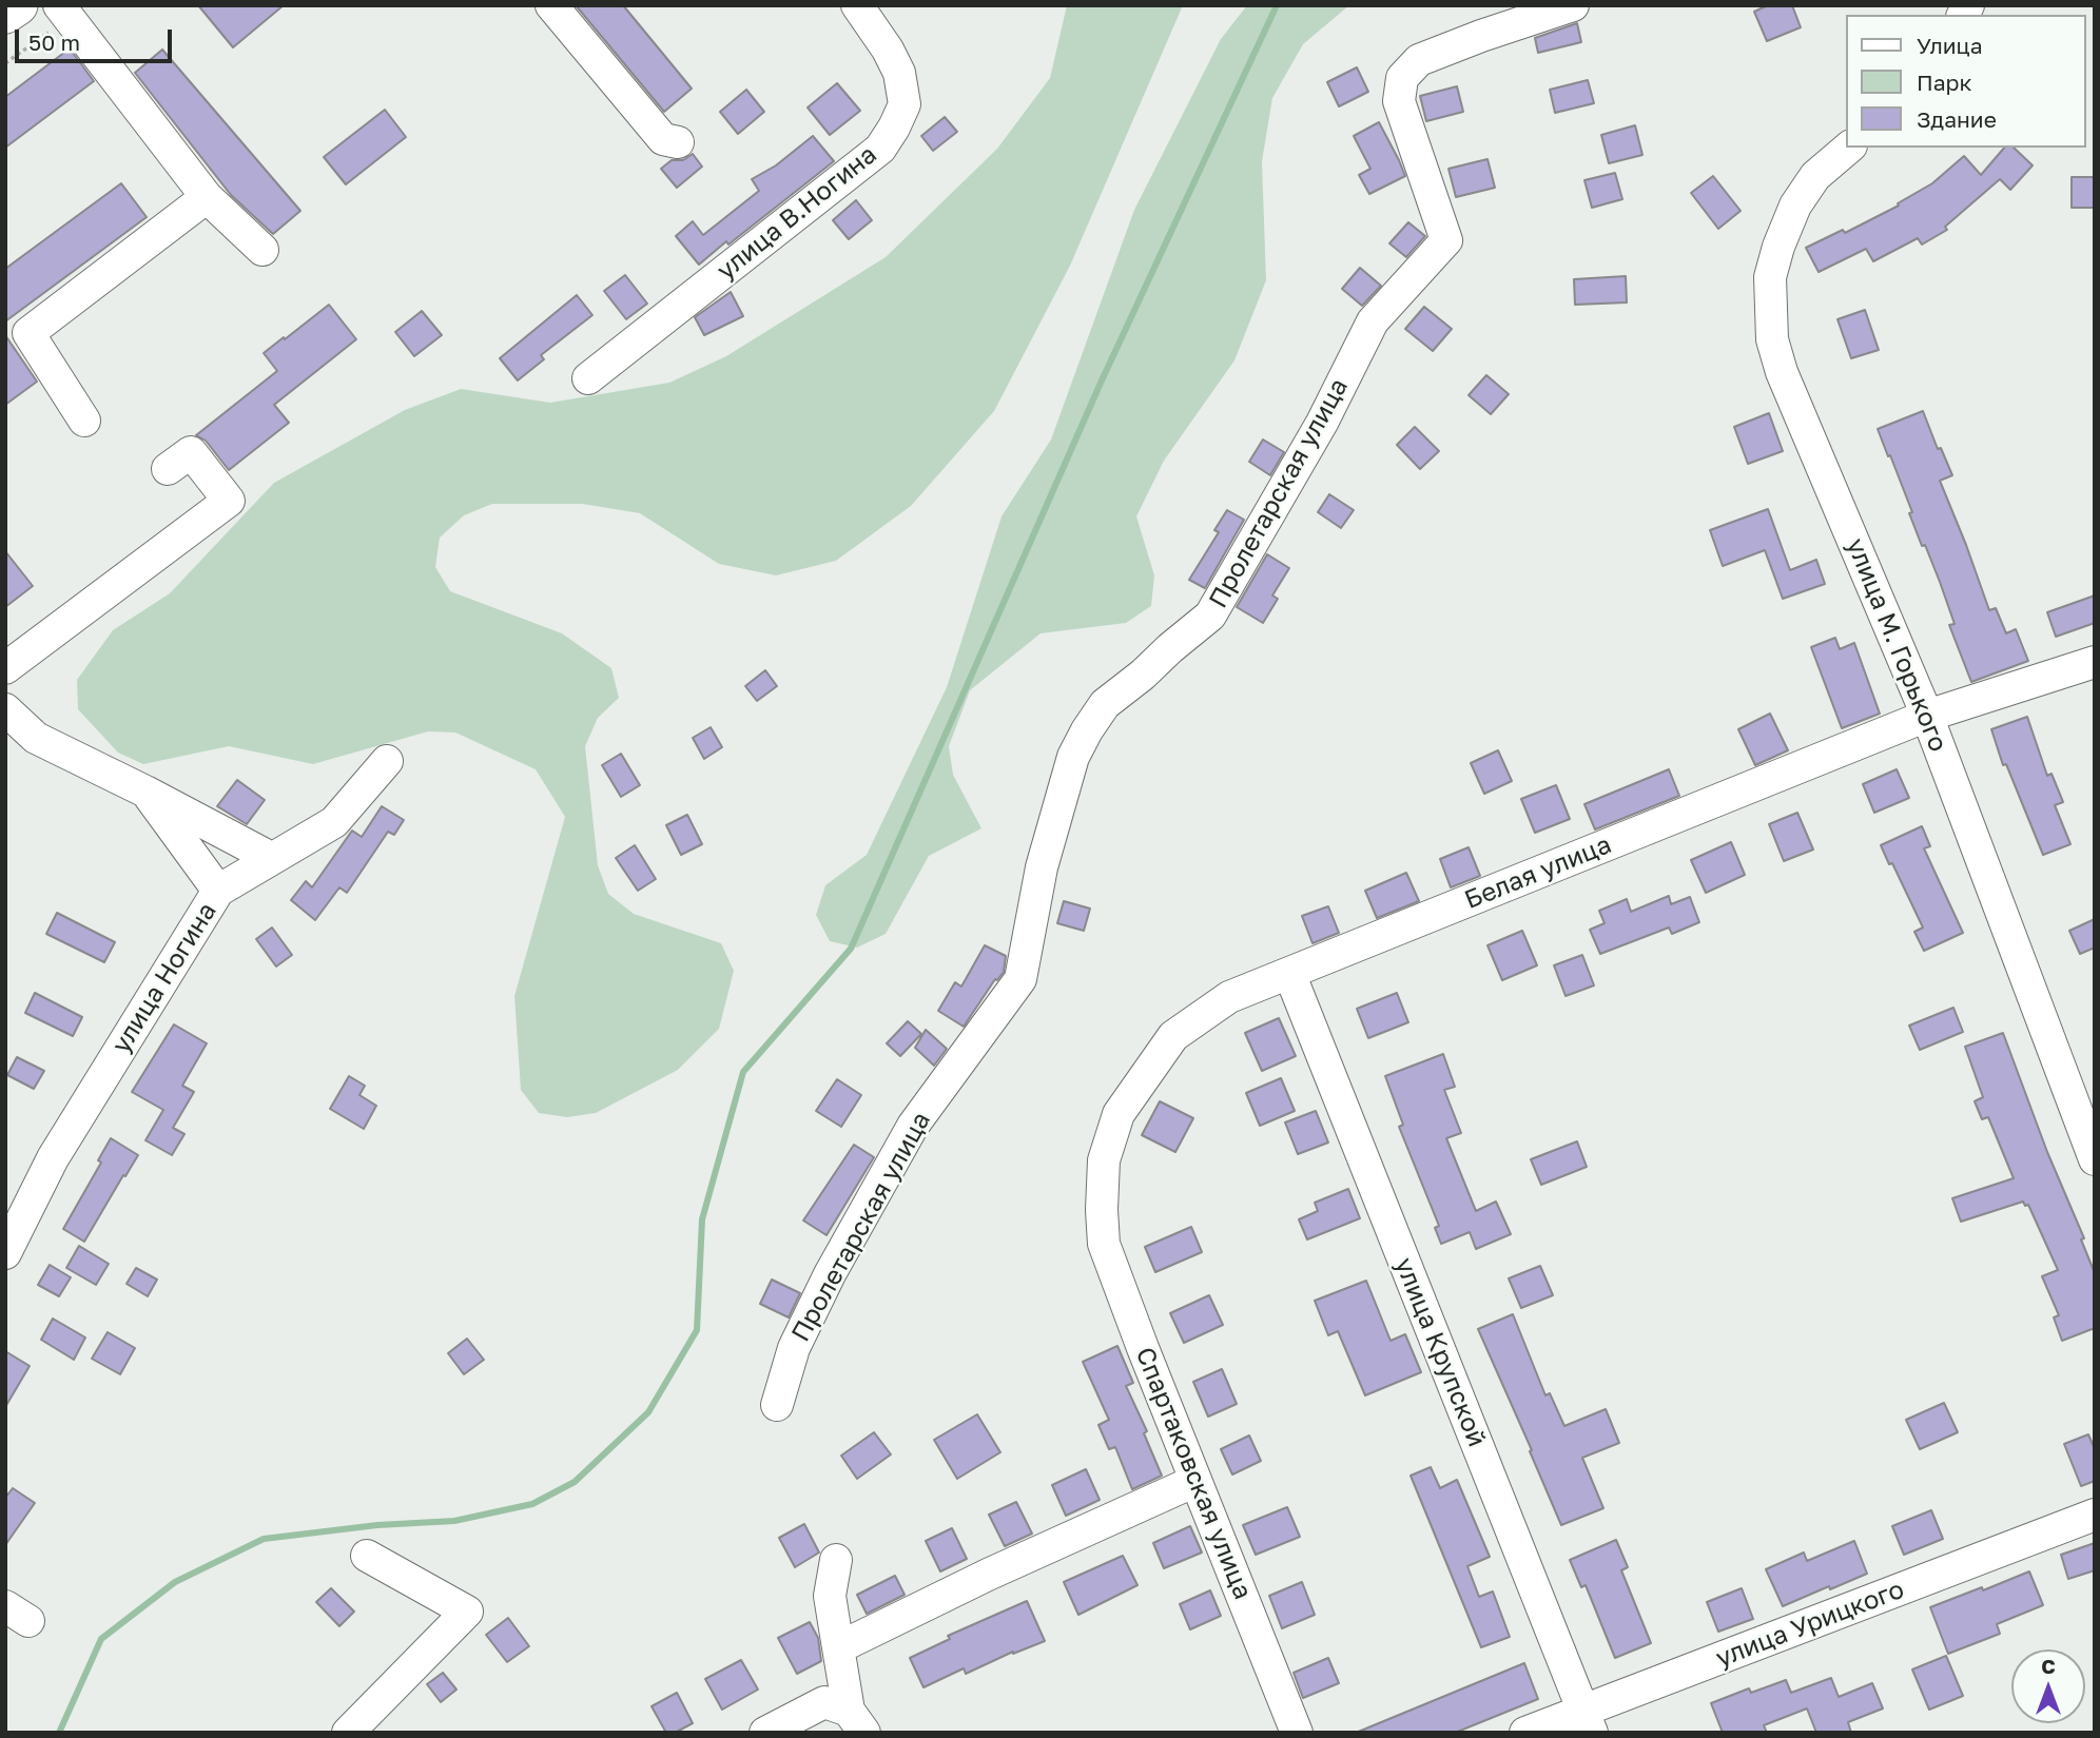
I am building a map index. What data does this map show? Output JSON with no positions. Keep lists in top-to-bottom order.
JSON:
{
  "streets": {
    "street": [
      "улица В.Ногина",
      "Пролетарская улица",
      "улица М. Горького",
      "Белая улица",
      "улица Ногина",
      "улица Крупской",
      "Спартаковская улица",
      "улица Урицкого"
    ]
  },
  "crossings": [
    ["улица М. Горького", "Белая улица"],
    ["Белая улица", "улица Крупской"],
    ["Белая улица", "Спартаковская улица"],
    ["улица Крупской", "улица Урицкого"]
  ],
  "legend": ["Улица", "Парк", "Здание"],
  "scale_bar": "50 m",
  "north": "top"
}
